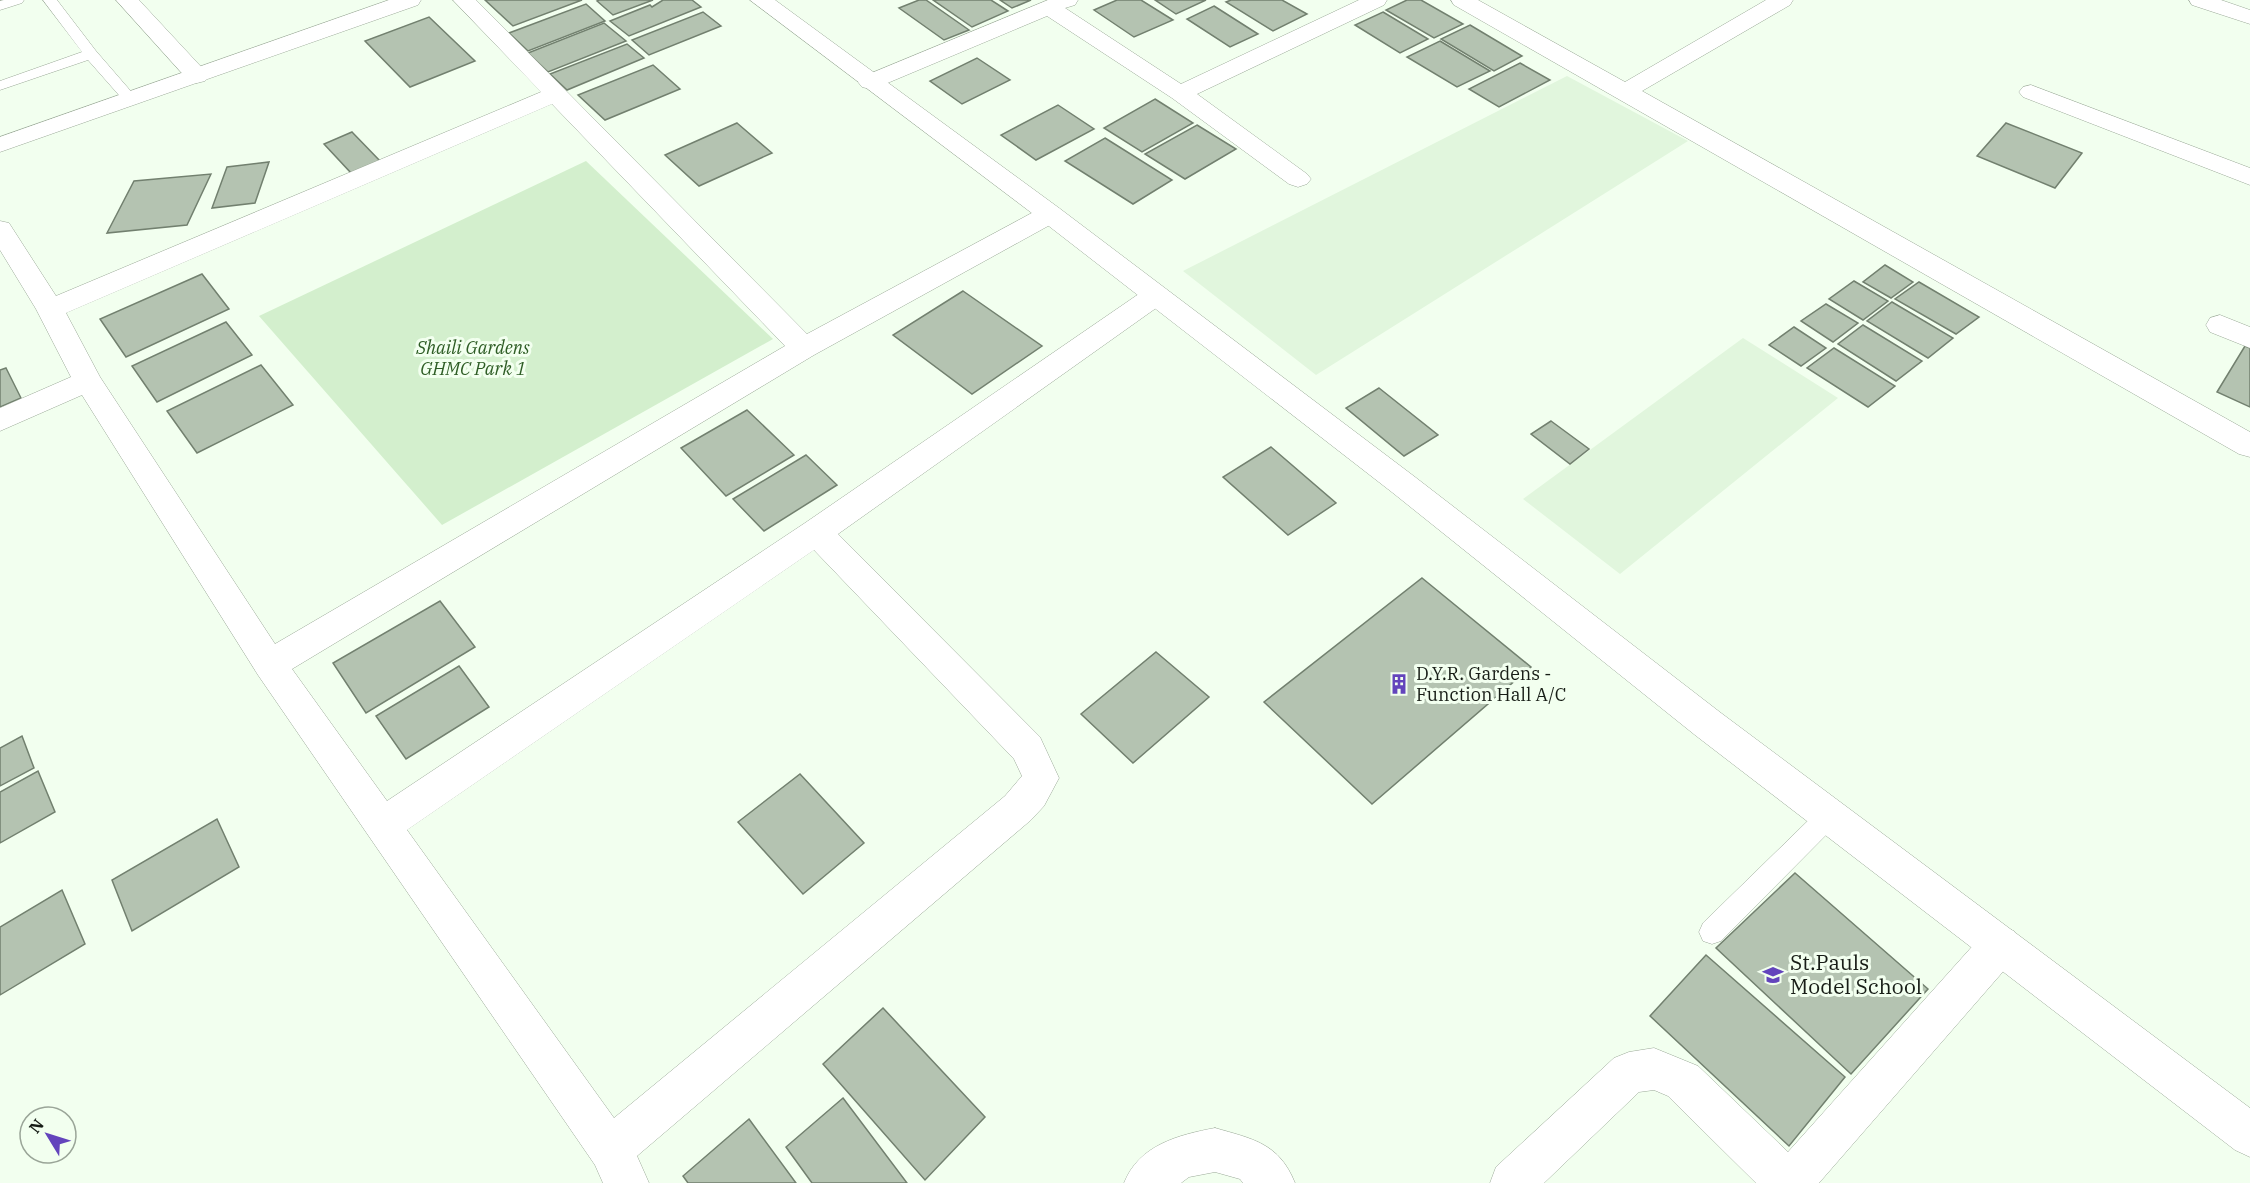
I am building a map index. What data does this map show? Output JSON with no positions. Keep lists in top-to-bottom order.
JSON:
{
  "parks": ["Shaili Gardens GHMC Park 1"],
  "places": {
    "building": ["D.Y.R. Gardens - Function Hall A/C"],
    "school or university": ["St.Pauls Model School"]
  },
  "north": "top left"
}
